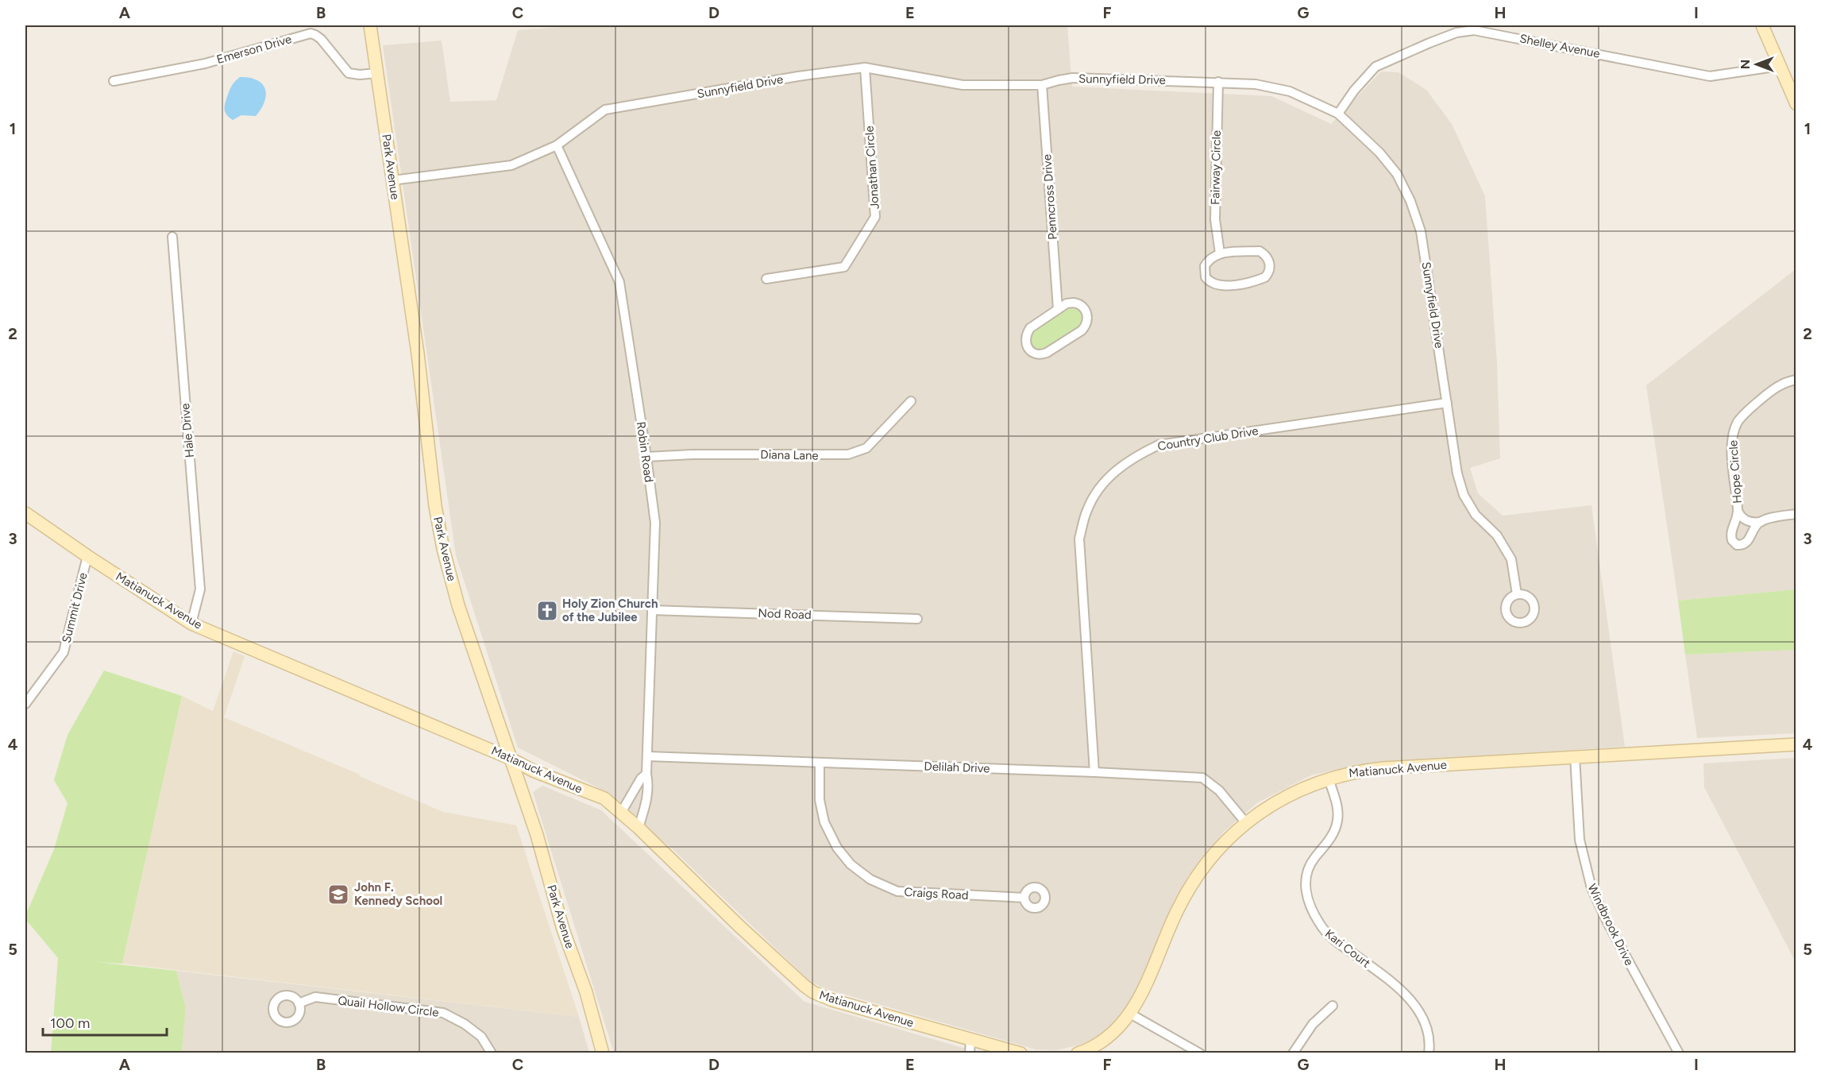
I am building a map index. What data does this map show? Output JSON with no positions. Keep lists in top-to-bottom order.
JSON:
{
  "streets": {
    "street": [
      "Shelley Avenue",
      "Emerson Drive",
      "Sunnyfield Drive",
      "Park Avenue",
      "Jonathan Circle",
      "Fairway Circle",
      "Penncross Drive",
      "Hale Drive",
      "Country Club Drive",
      "Robin Road",
      "Diana Lane",
      "Hope Circle",
      "Matianuck Avenue",
      "Summit Drive",
      "Nod Road",
      "Delilah Drive",
      "Craigs Road",
      "Windbrook Drive",
      "Kari Court",
      "Quail Hollow Circle"
    ]
  },
  "crossings": [
    ["Shelley Avenue", "Sunnyfield Drive"],
    ["Emerson Drive", "Park Avenue"],
    ["Sunnyfield Drive", "Park Avenue"],
    ["Sunnyfield Drive", "Jonathan Circle"],
    ["Sunnyfield Drive", "Fairway Circle"],
    ["Sunnyfield Drive", "Penncross Drive"],
    ["Sunnyfield Drive", "Country Club Drive"],
    ["Sunnyfield Drive", "Robin Road"],
    ["Park Avenue", "Matianuck Avenue"],
    ["Hale Drive", "Matianuck Avenue"],
    ["Country Club Drive", "Delilah Drive"],
    ["Robin Road", "Diana Lane"],
    ["Robin Road", "Matianuck Avenue"],
    ["Robin Road", "Nod Road"],
    ["Robin Road", "Delilah Drive"],
    ["Matianuck Avenue", "Summit Drive"],
    ["Matianuck Avenue", "Delilah Drive"],
    ["Matianuck Avenue", "Windbrook Drive"],
    ["Matianuck Avenue", "Kari Court"],
    ["Delilah Drive", "Craigs Road"]
  ],
  "places": {
    "church": ["Holy Zion Church of the Jubilee"],
    "school or university": ["John F. Kennedy School"]
  },
  "scale_bar": "100 m",
  "north": "left",
  "grid": {
    "columns": [
      "A",
      "B",
      "C",
      "D",
      "E",
      "F",
      "G",
      "H",
      "I"
    ],
    "rows": [
      "1",
      "2",
      "3",
      "4",
      "5"
    ]
  }
}
